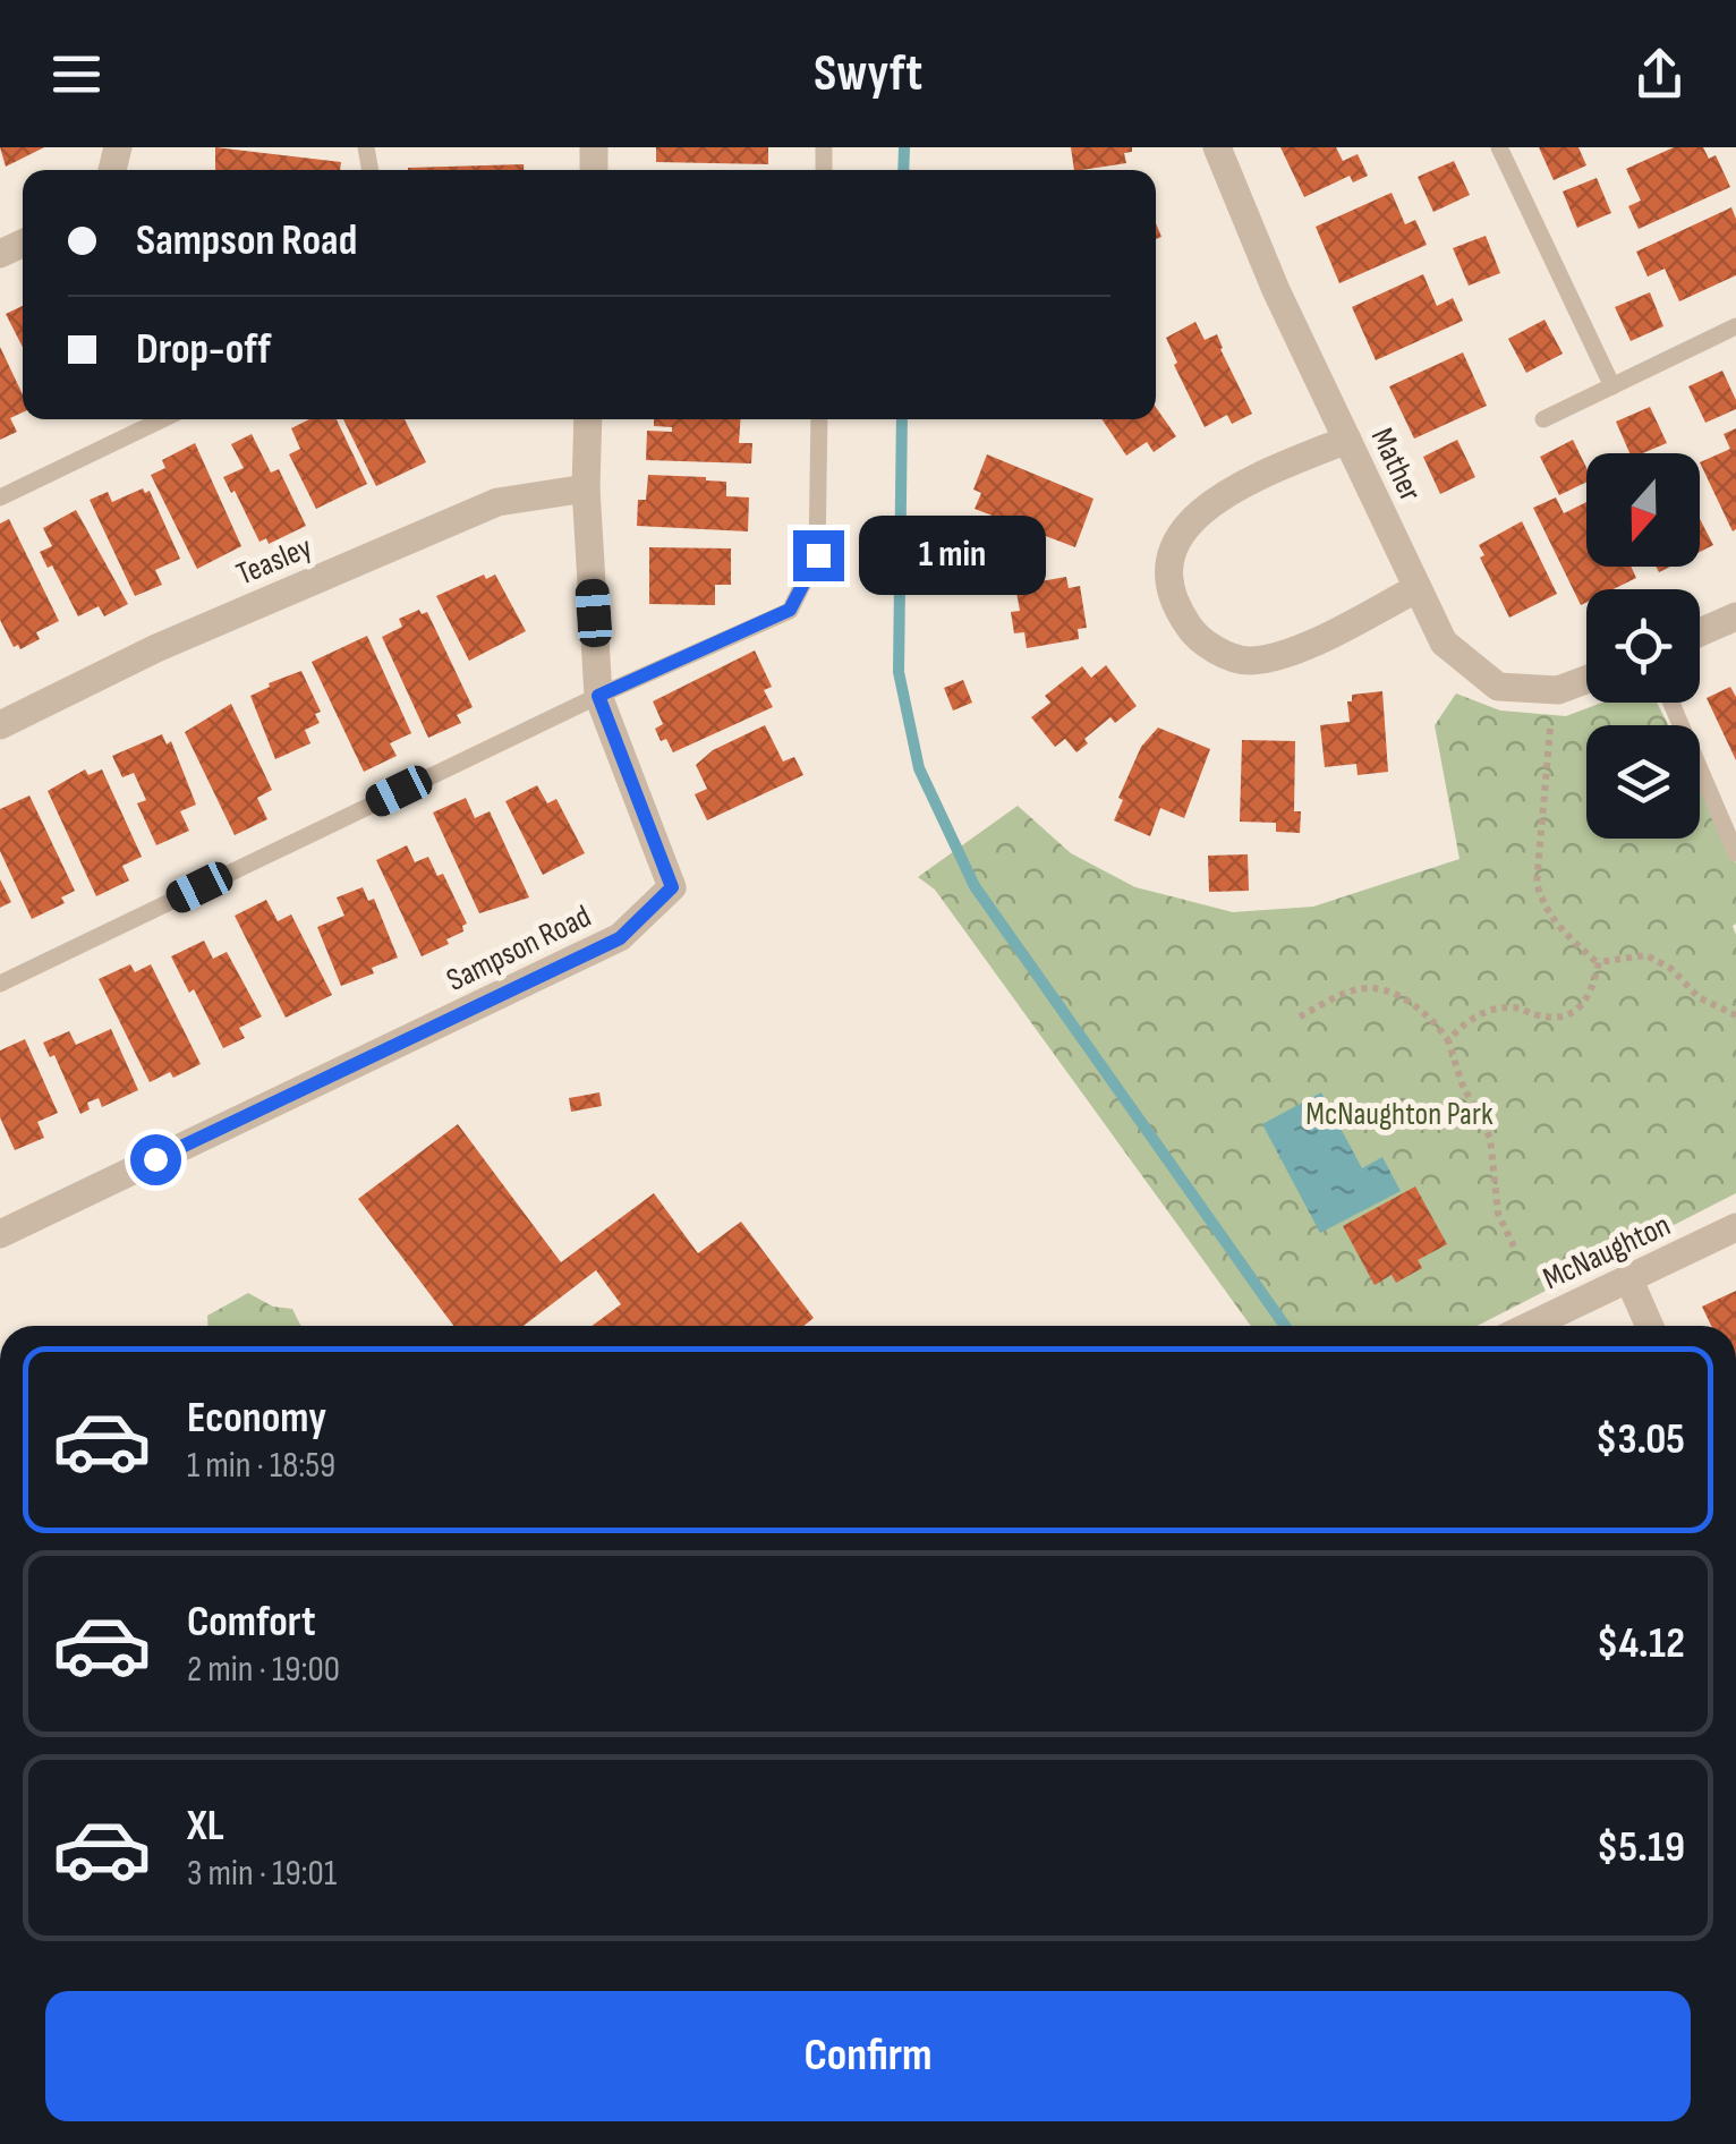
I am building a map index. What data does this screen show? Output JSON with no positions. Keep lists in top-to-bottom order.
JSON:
{
  "streets": {
    "street": [
      "Mather",
      "Teasley",
      "Sampson Road",
      "McNaughton"
    ]
  },
  "crossings": [
    ["Teasley", "Sampson Road"]
  ],
  "parks": ["McNaughton Park"],
  "north": "bottom",
  "page": {
    "header": "Swyft",
    "banner": ["Sampson Road", "Drop-off"],
    "bubble": "1 min",
    "list": [
      {
        "name": "Economy",
        "note": "1 min · 18:59",
        "value": "$3.05"
      },
      {
        "name": "Comfort",
        "note": "2 min · 19:00",
        "value": "$4.12"
      },
      {
        "name": "XL",
        "note": "3 min · 19:01",
        "value": "$5.19"
      }
    ],
    "buttons": "Confirm"
  }
}
